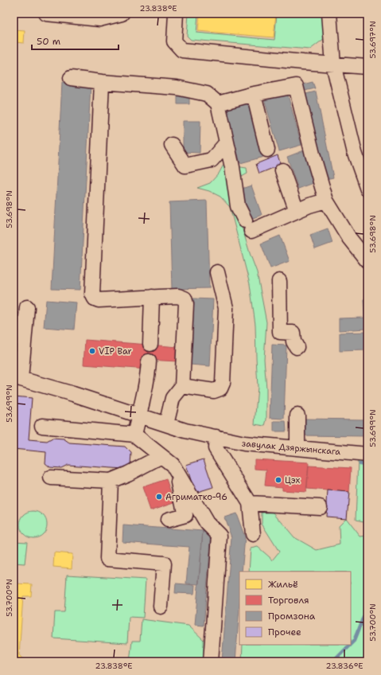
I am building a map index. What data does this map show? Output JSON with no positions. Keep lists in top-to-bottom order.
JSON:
{
  "streets": {
    "street": ["завулак Дзяржынскага"]
  },
  "places": ["VIP Bar", "Цэх", "Агриматко-96"],
  "legend": [
    "Жильё",
    "Торговля",
    "Промзона",
    "Прочее"
  ],
  "scale_bar": "50 m",
  "coordinates": [
    "23.838°E",
    "53.697°N",
    "53.698°N",
    "53.699°N",
    "53.700°N",
    "23.836°E"
  ]
}
